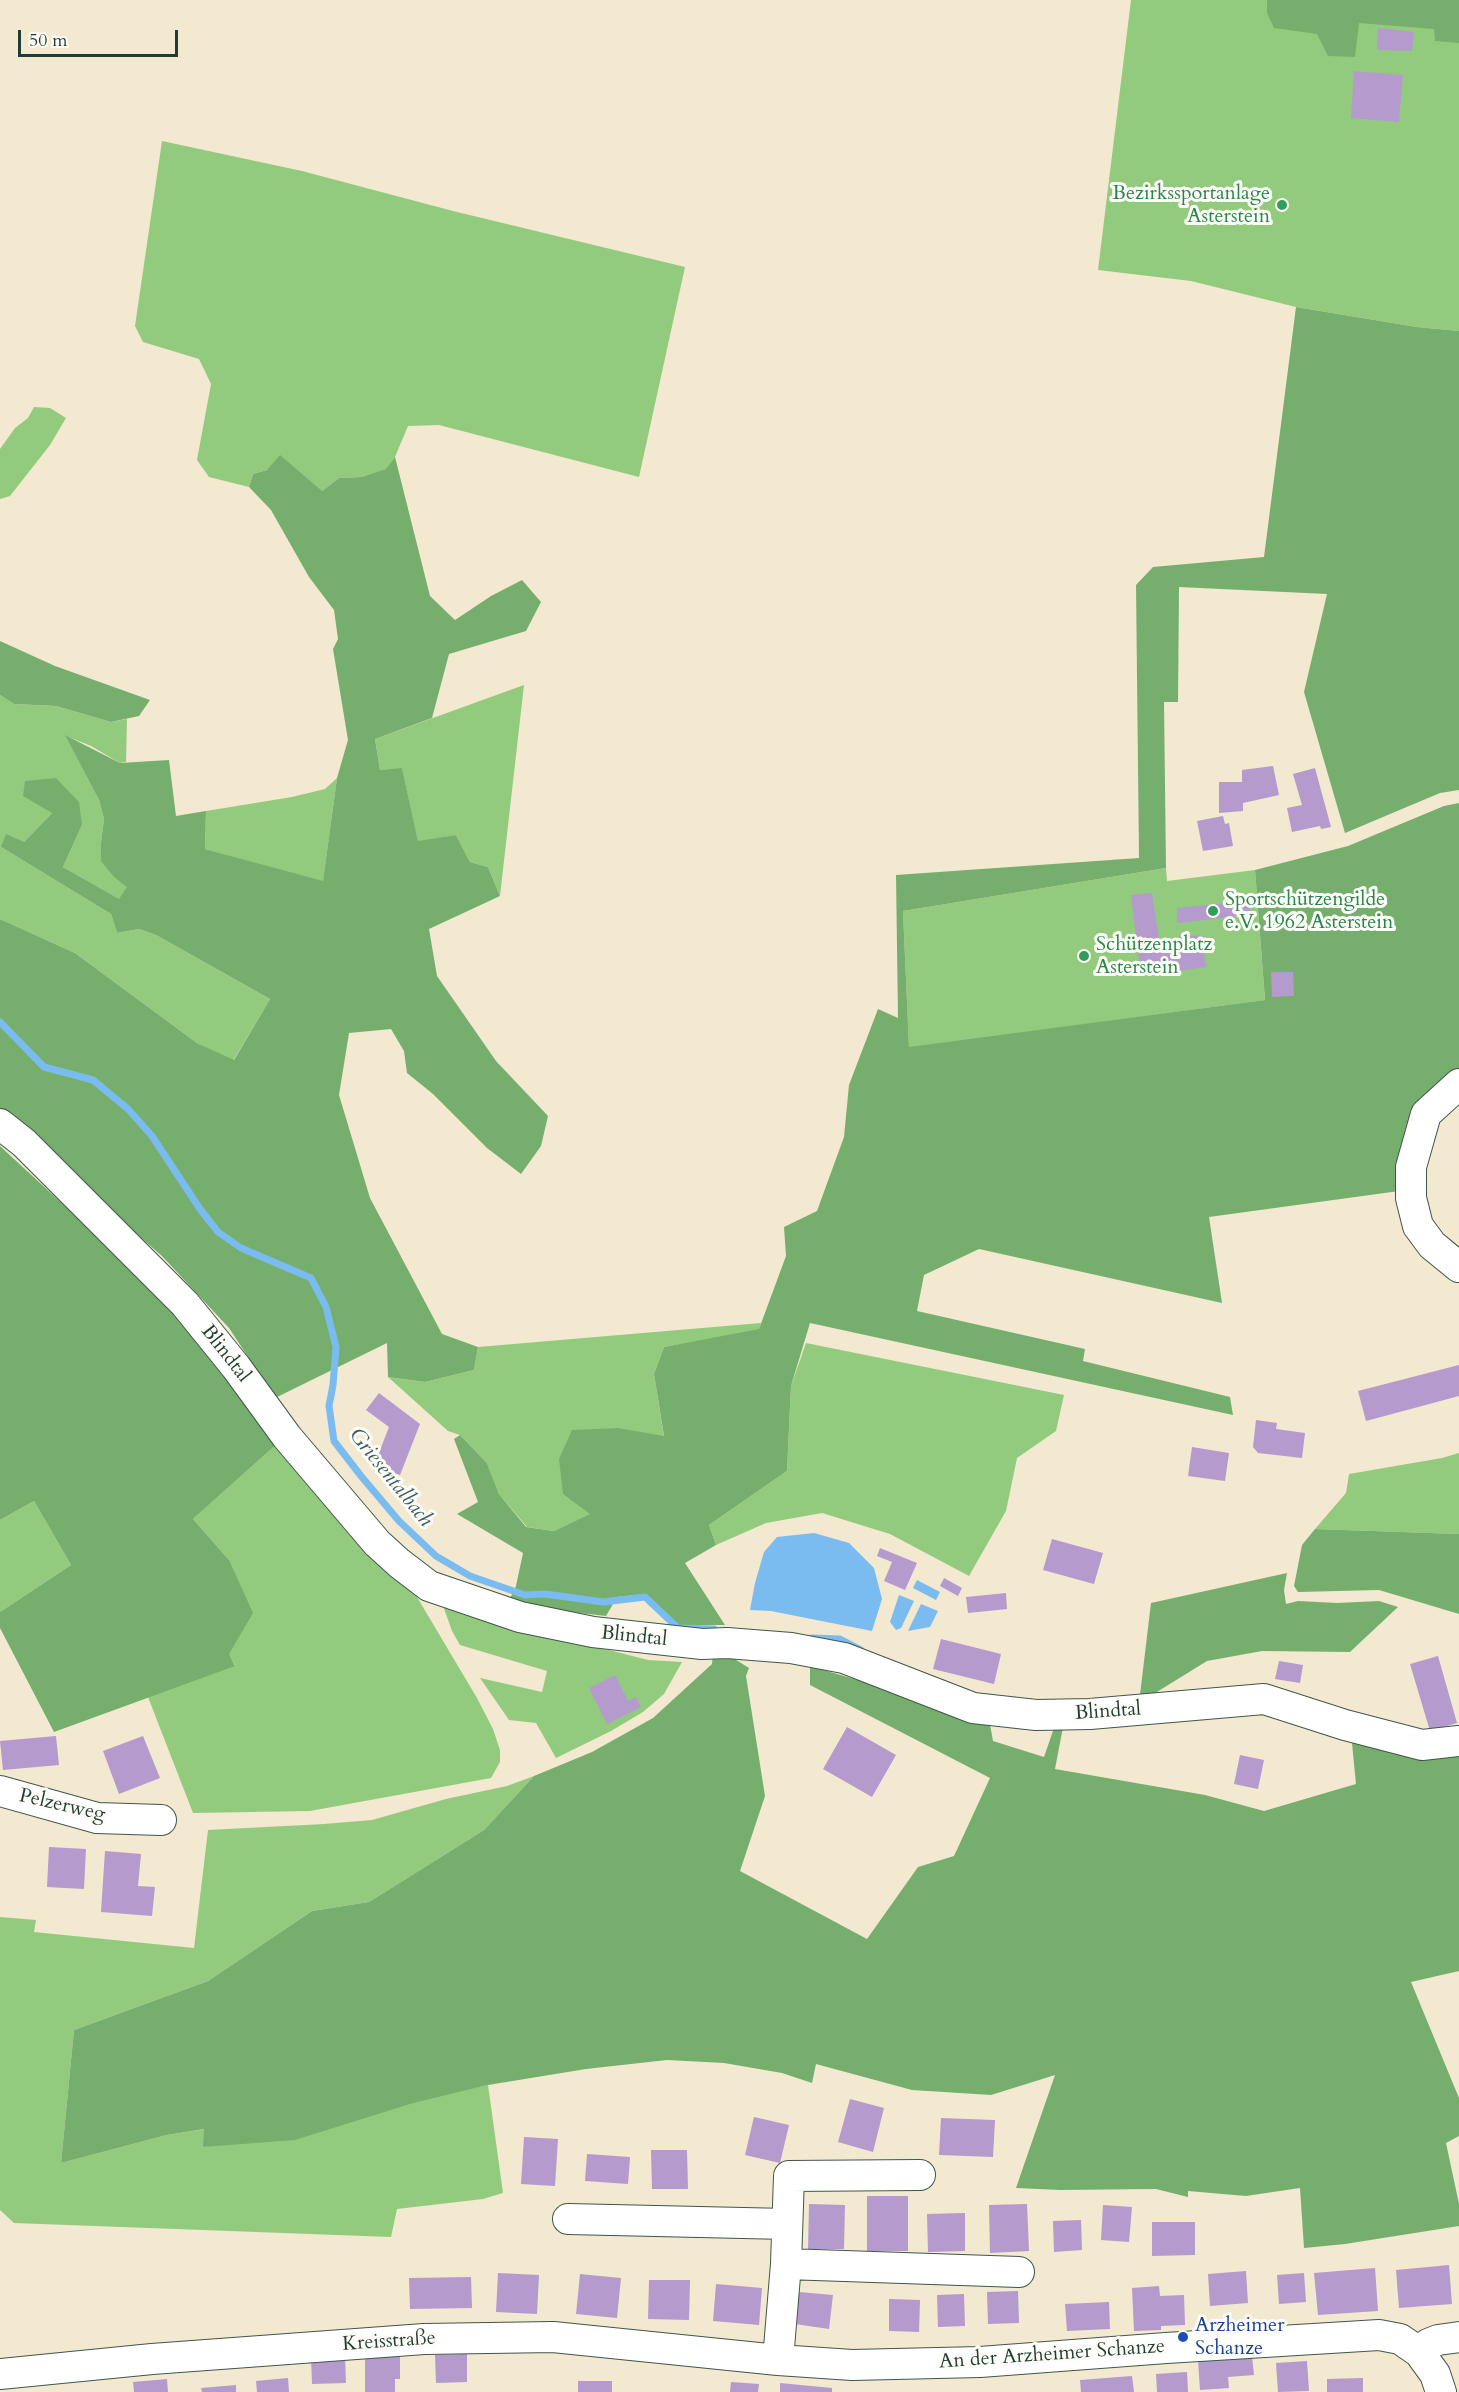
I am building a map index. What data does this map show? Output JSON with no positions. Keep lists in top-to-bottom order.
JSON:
{
  "streets": {
    "street": [
      "Blindtal",
      "Pelzerweg",
      "Kreisstraße",
      "An der Arzheimer Schanze"
    ]
  },
  "crossings": [
    ["Kreisstraße", "An der Arzheimer Schanze"]
  ],
  "water": ["Griesentalbach"],
  "places": [
    "Bezirkssportanlage Asterstein",
    "Sportschützengilde e.V. 1962 Asterstein",
    "Schützenplatz Asterstein",
    "Arzheimer Schanze"
  ],
  "scale_bar": "50 m"
}
